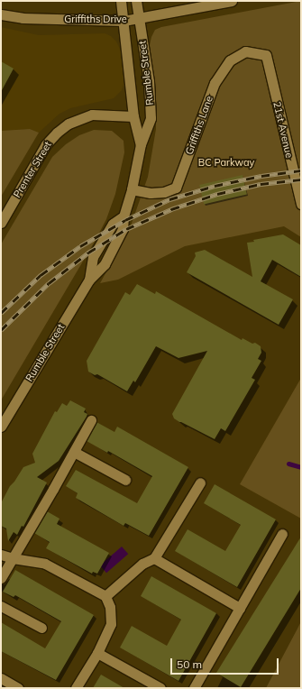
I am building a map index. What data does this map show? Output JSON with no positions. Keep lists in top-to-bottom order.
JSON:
{
  "streets": {
    "street": [
      "Griffiths Drive",
      "Rumble Street",
      "Griffiths Lane",
      "21st Avenue",
      "Prenter Street"
    ]
  },
  "crossings": [
    ["Griffiths Drive", "Rumble Street"],
    ["Rumble Street", "Griffiths Lane"],
    ["Rumble Street", "Prenter Street"],
    ["Griffiths Lane", "21st Avenue"]
  ],
  "parks": ["BC Parkway"],
  "scale_bar": "50 m"
}
